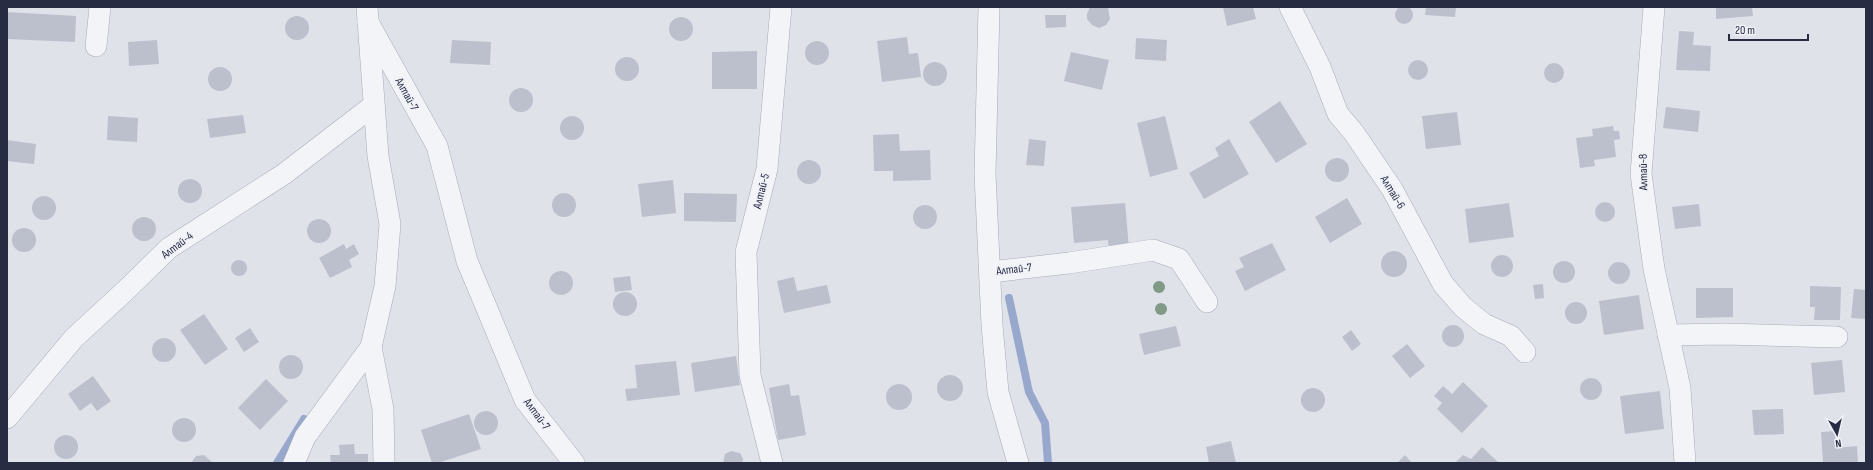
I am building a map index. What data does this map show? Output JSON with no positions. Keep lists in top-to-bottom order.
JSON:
{
  "streets": {
    "street": [
      "Алтай-7",
      "Алтай-8",
      "Алтай-5",
      "Алтай-6",
      "Алтай-4"
    ]
  },
  "crossings": [
    ["Алтай-7", "Алтай-4"]
  ],
  "scale_bar": "20 m",
  "north": "bottom"
}
